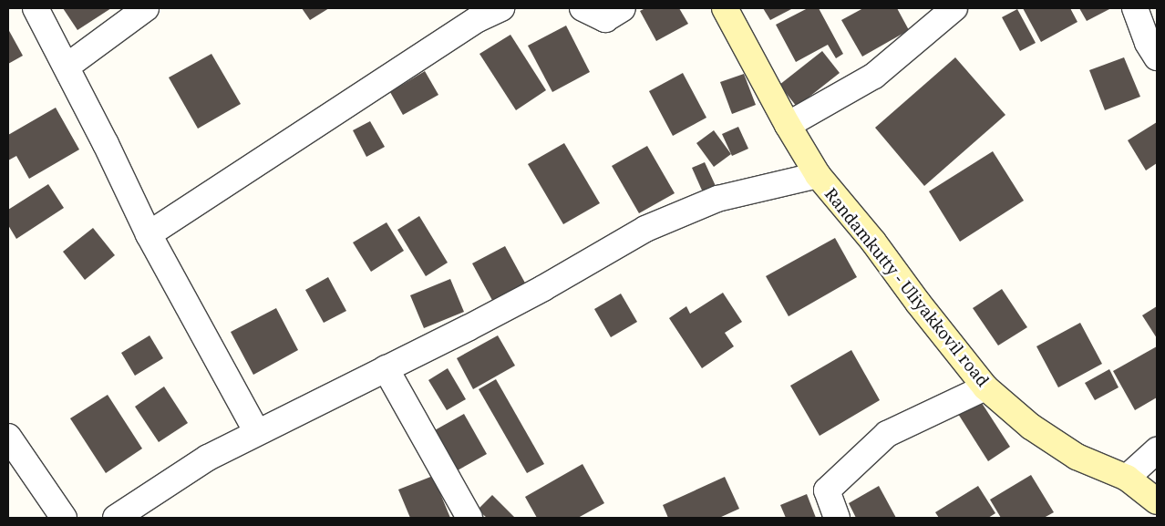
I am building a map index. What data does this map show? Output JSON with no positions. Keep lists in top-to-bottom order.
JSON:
{
  "streets": {
    "street": ["Randamkutty - Uliyakkovil road"]
  }
}
